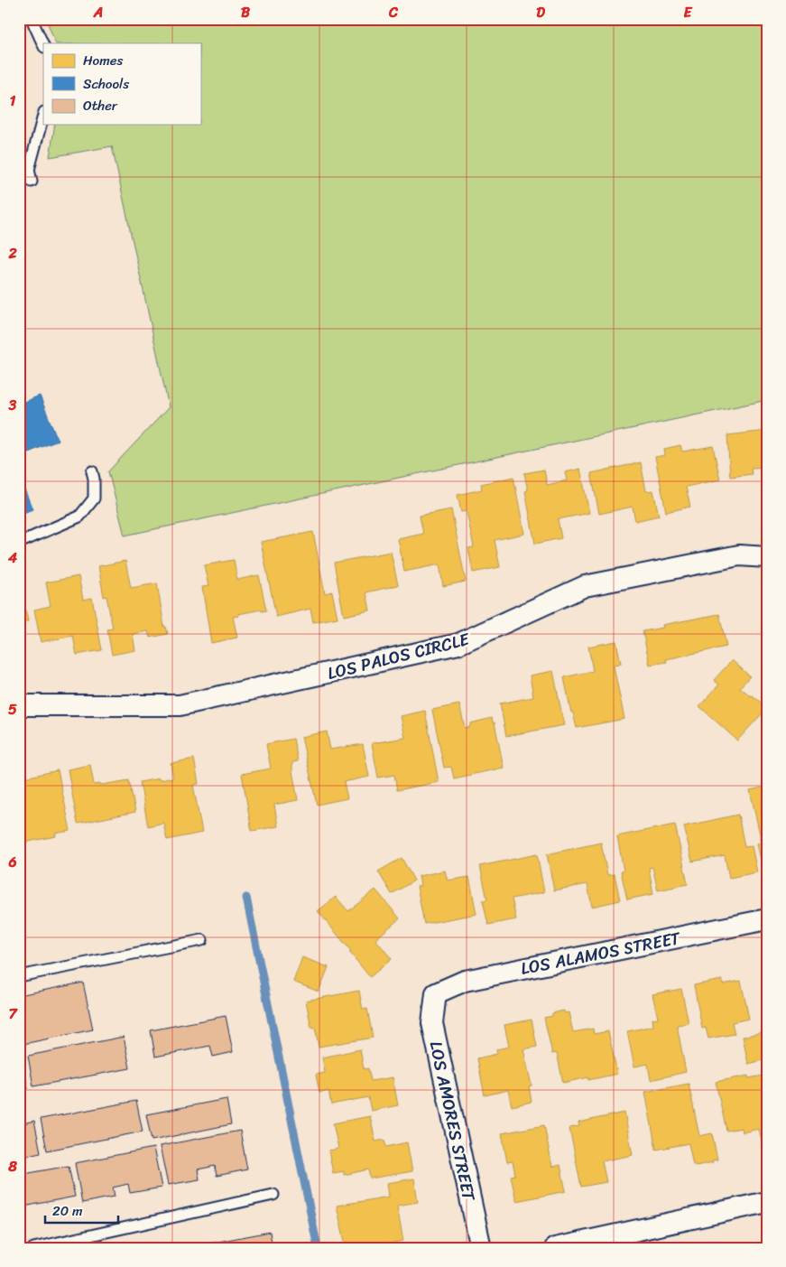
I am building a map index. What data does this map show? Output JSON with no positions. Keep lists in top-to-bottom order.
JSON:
{
  "streets": {
    "street": ["LOS PALOS CIRCLE", "LOS ALAMOS STREET", "LOS AMORES STREET"]
  },
  "crossings": [
    ["LOS ALAMOS STREET", "LOS AMORES STREET"]
  ],
  "legend": ["Homes", "Schools", "Other"],
  "scale_bar": "20 m",
  "grid": {
    "columns": [
      "A",
      "B",
      "C",
      "D",
      "E"
    ],
    "rows": [
      "1",
      "2",
      "3",
      "4",
      "5",
      "6",
      "7",
      "8"
    ]
  }
}
